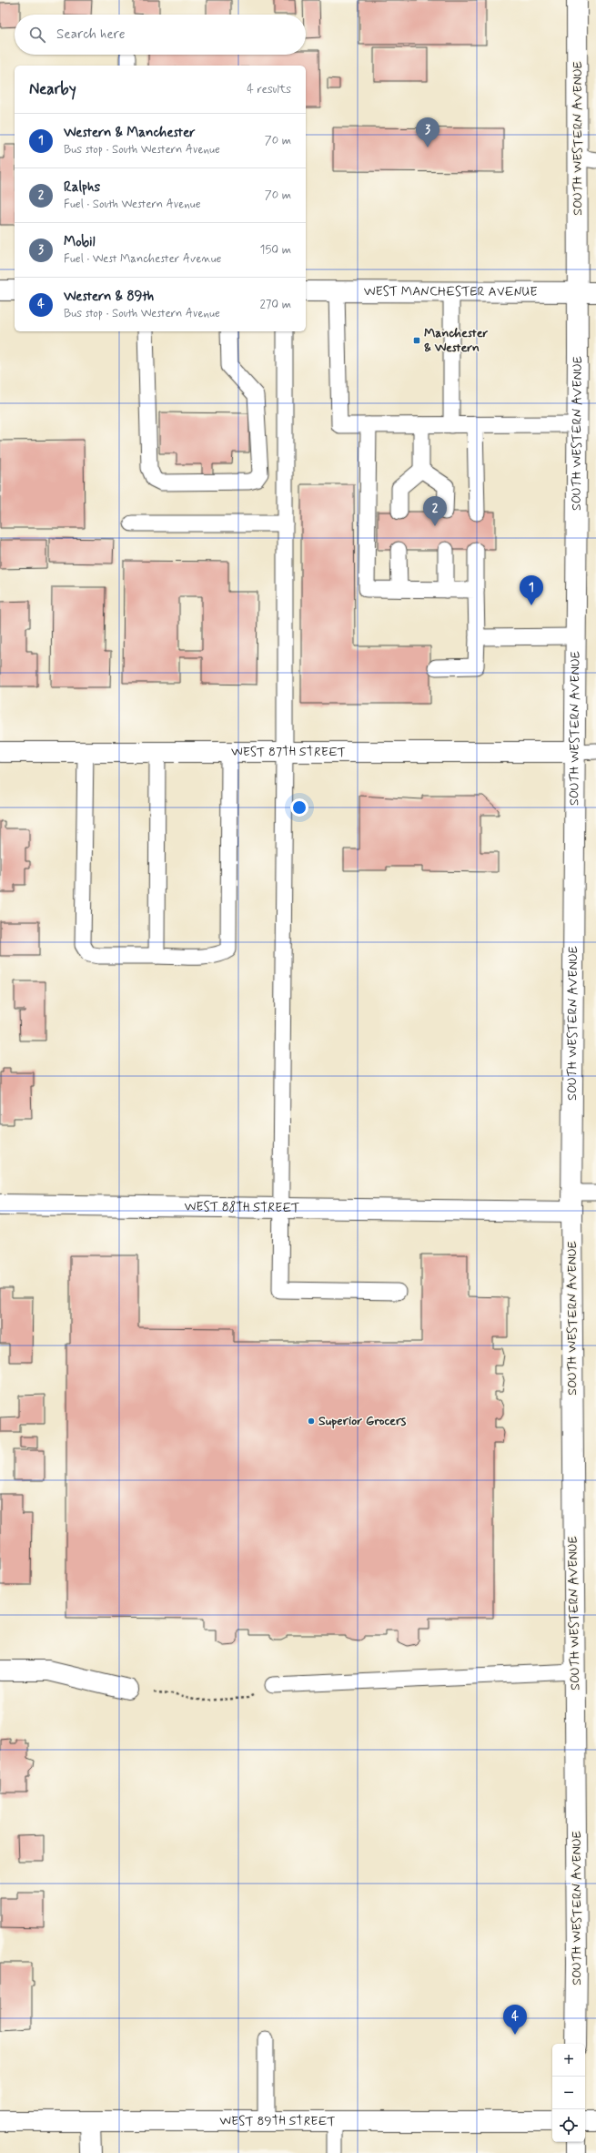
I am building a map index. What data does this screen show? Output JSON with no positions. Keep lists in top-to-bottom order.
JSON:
{
  "streets": {
    "main road": [
      "SOUTH WESTERN AVENUE",
      "WEST MANCHESTER AVENUE",
      "WEST 87TH STREET",
      "WEST 88TH STREET",
      "WEST 89TH STREET"
    ]
  },
  "crossings": [
    ["SOUTH WESTERN AVENUE", "WEST MANCHESTER AVENUE"],
    ["SOUTH WESTERN AVENUE", "WEST 87TH STREET"],
    ["SOUTH WESTERN AVENUE", "WEST 88TH STREET"]
  ],
  "places": {
    "transit": ["Manchester & Western"],
    "other": ["Superior Grocers"]
  },
  "page": {
    "search": "Search here",
    "heading": ["Nearby", "4 results"],
    "list": [
      {
        "mark": "1",
        "name": "Western & Manchester",
        "note": "Bus stop · South Western Avenue",
        "value": "70 m"
      },
      {
        "mark": "2",
        "name": "Ralphs",
        "note": "Fuel · South Western Avenue",
        "value": "70 m"
      },
      {
        "mark": "3",
        "name": "Mobil",
        "note": "Fuel · West Manchester Avenue",
        "value": "150 m"
      },
      {
        "mark": "4",
        "name": "Western & 89th",
        "note": "Bus stop · South Western Avenue",
        "value": "270 m"
      }
    ],
    "pins": [
      "3",
      "2",
      "1",
      "4"
    ],
    "map_buttons": ["+", "−"]
  }
}
